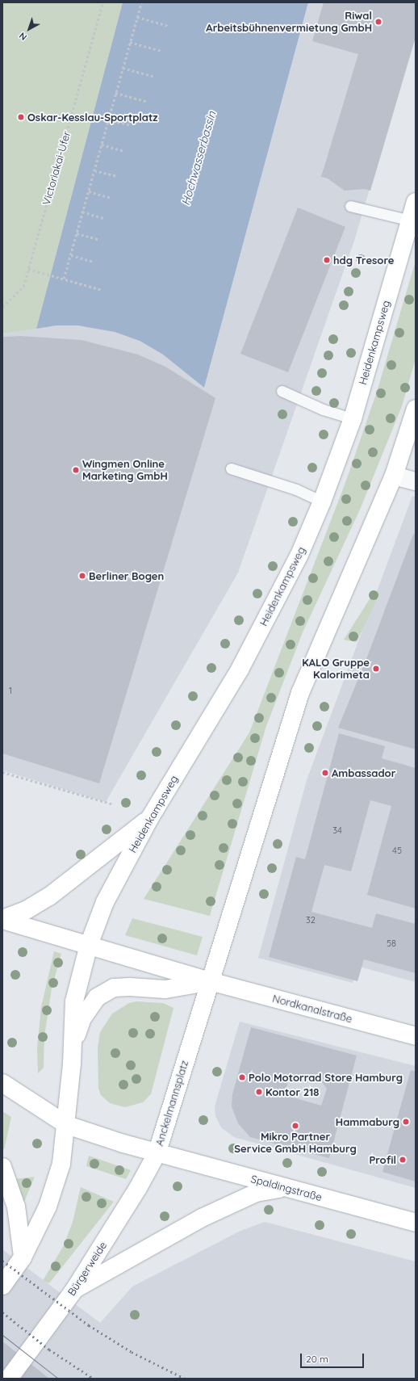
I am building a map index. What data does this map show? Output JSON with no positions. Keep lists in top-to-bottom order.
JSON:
{
  "streets": {
    "main road": [
      "Heidenkampsweg",
      "Nordkanalstraße",
      "Anckelmannsplatz",
      "Spaldingstraße",
      "Bürgerweide"
    ],
    "path": ["Victoriakai-Ufer"]
  },
  "crossings": [
    ["Nordkanalstraße", "Anckelmannsplatz"],
    ["Anckelmannsplatz", "Spaldingstraße"],
    ["Anckelmannsplatz", "Bürgerweide"],
    ["Spaldingstraße", "Bürgerweide"]
  ],
  "water": ["Hochwasserbassin"],
  "places": [
    "Riwal Arbeitsbühnenvermietung GmbH",
    "Oskar-Kesslau-Sportplatz",
    "hdg Tresore",
    "Wingmen Online Marketing GmbH",
    "Berliner Bogen",
    "KALO Gruppe Kalorimeta",
    "Ambassador",
    "Polo Motorrad Store Hamburg",
    "Kontor 218",
    "Hammaburg",
    "Mikro Partner Service GmbH Hamburg",
    "Profil"
  ],
  "house_numbers": [
    "1",
    "34",
    "45",
    "32",
    "58"
  ],
  "scale_bar": "20 m",
  "north": "bottom left"
}
